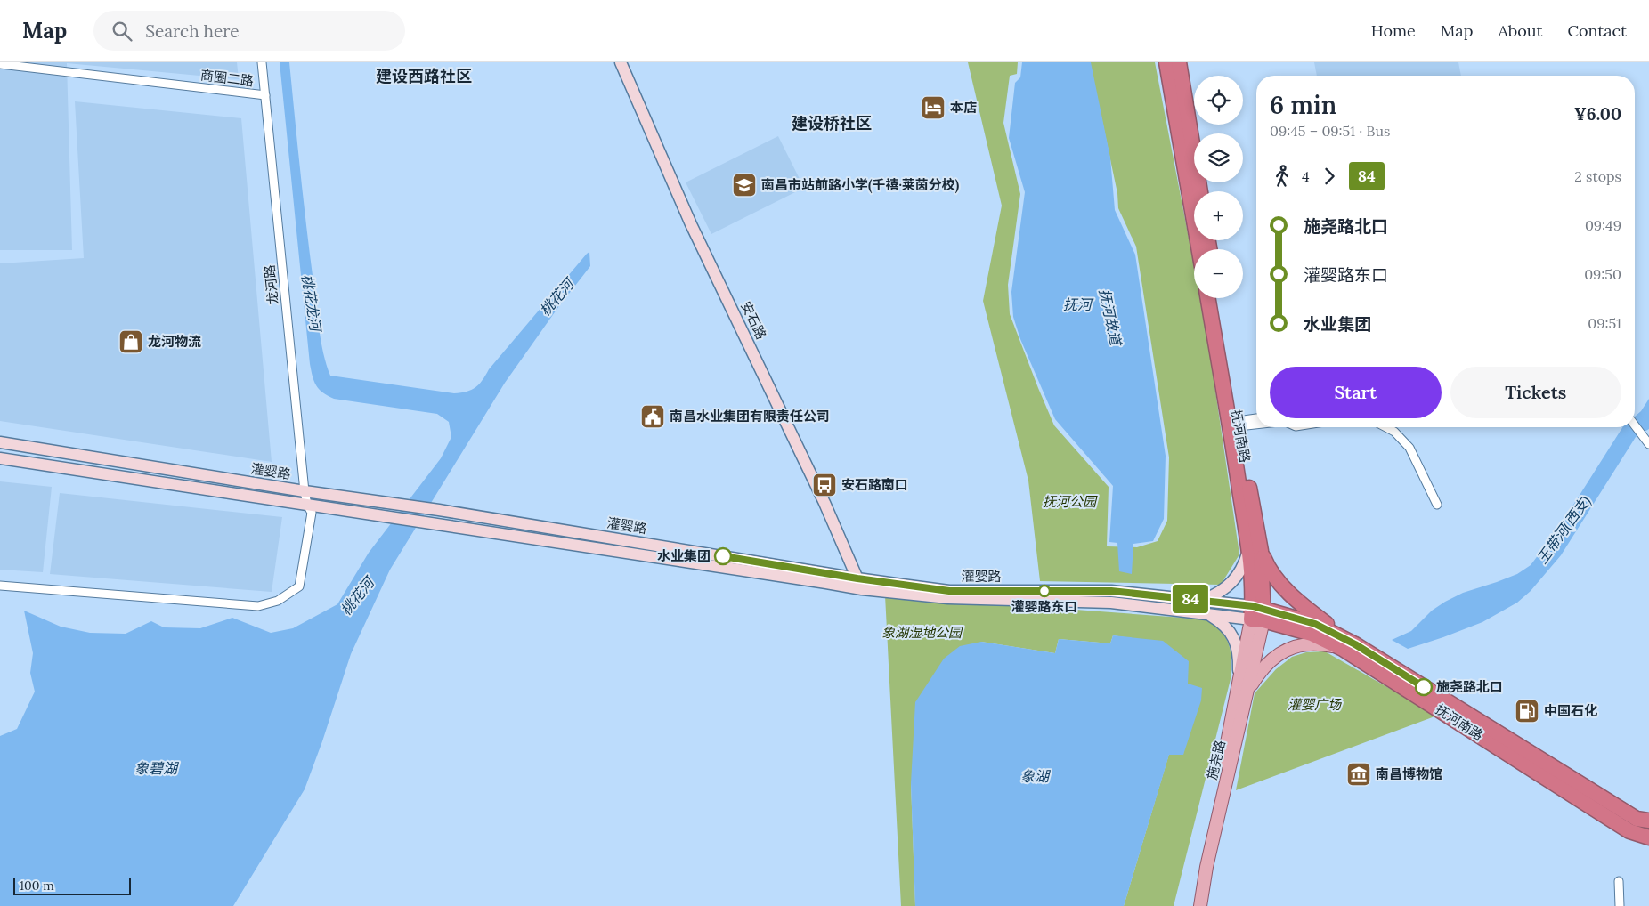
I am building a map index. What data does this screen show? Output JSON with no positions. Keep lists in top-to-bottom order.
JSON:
{
  "streets": {
    "highway": ["抚河南路"],
    "main road": ["安石路", "灌婴路", "施尧路"],
    "street": ["商圈二路", "龙河路"]
  },
  "crossings": [
    ["商圈二路", "龙河路"],
    ["龙河路", "灌婴路"],
    ["安石路", "灌婴路"],
    ["抚河南路", "灌婴路"],
    ["抚河南路", "施尧路"],
    ["灌婴路", "施尧路"]
  ],
  "districts": ["建设西路社区", "建设桥社区"],
  "water": [
    "桃花河",
    "桃花龙河",
    "抚河",
    "抚河故道",
    "玉带河(西支)",
    "象碧湖",
    "象湖"
  ],
  "parks": ["抚河公园", "象湖湿地公园", "灌婴广场"],
  "places": {
    "hotel": ["本店"],
    "school or university": ["南昌市站前路小学(千禧·莱茵分校)"],
    "shop": ["龙河物流"],
    "public building": ["南昌水业集团有限责任公司"],
    "bus stop": ["安石路南口"],
    "other": ["水业集团", "灌婴路东口", "施尧路北口"],
    "fuel station": ["中国石化"],
    "museum": ["南昌博物馆"]
  },
  "lines": ["bus line 84"],
  "scale_bar": "100 m",
  "page": {
    "header": "Map",
    "search": "Search here",
    "nav": [
      "Home",
      "Map",
      "About",
      "Contact"
    ],
    "on_map": "84",
    "map_buttons": ["+", "−"],
    "heading": ["6 min", "09:45 – 09:51 · Bus", "¥6.00"],
    "legs": ["4", "84", "2 stops"],
    "list": [
      {
        "name": "施尧路北口",
        "value": "09:49"
      },
      {
        "name": "灌婴路东口",
        "value": "09:50"
      },
      {
        "name": "水业集团",
        "value": "09:51"
      }
    ],
    "buttons": ["Start", "Tickets"],
    "scale": "100 m"
  }
}
